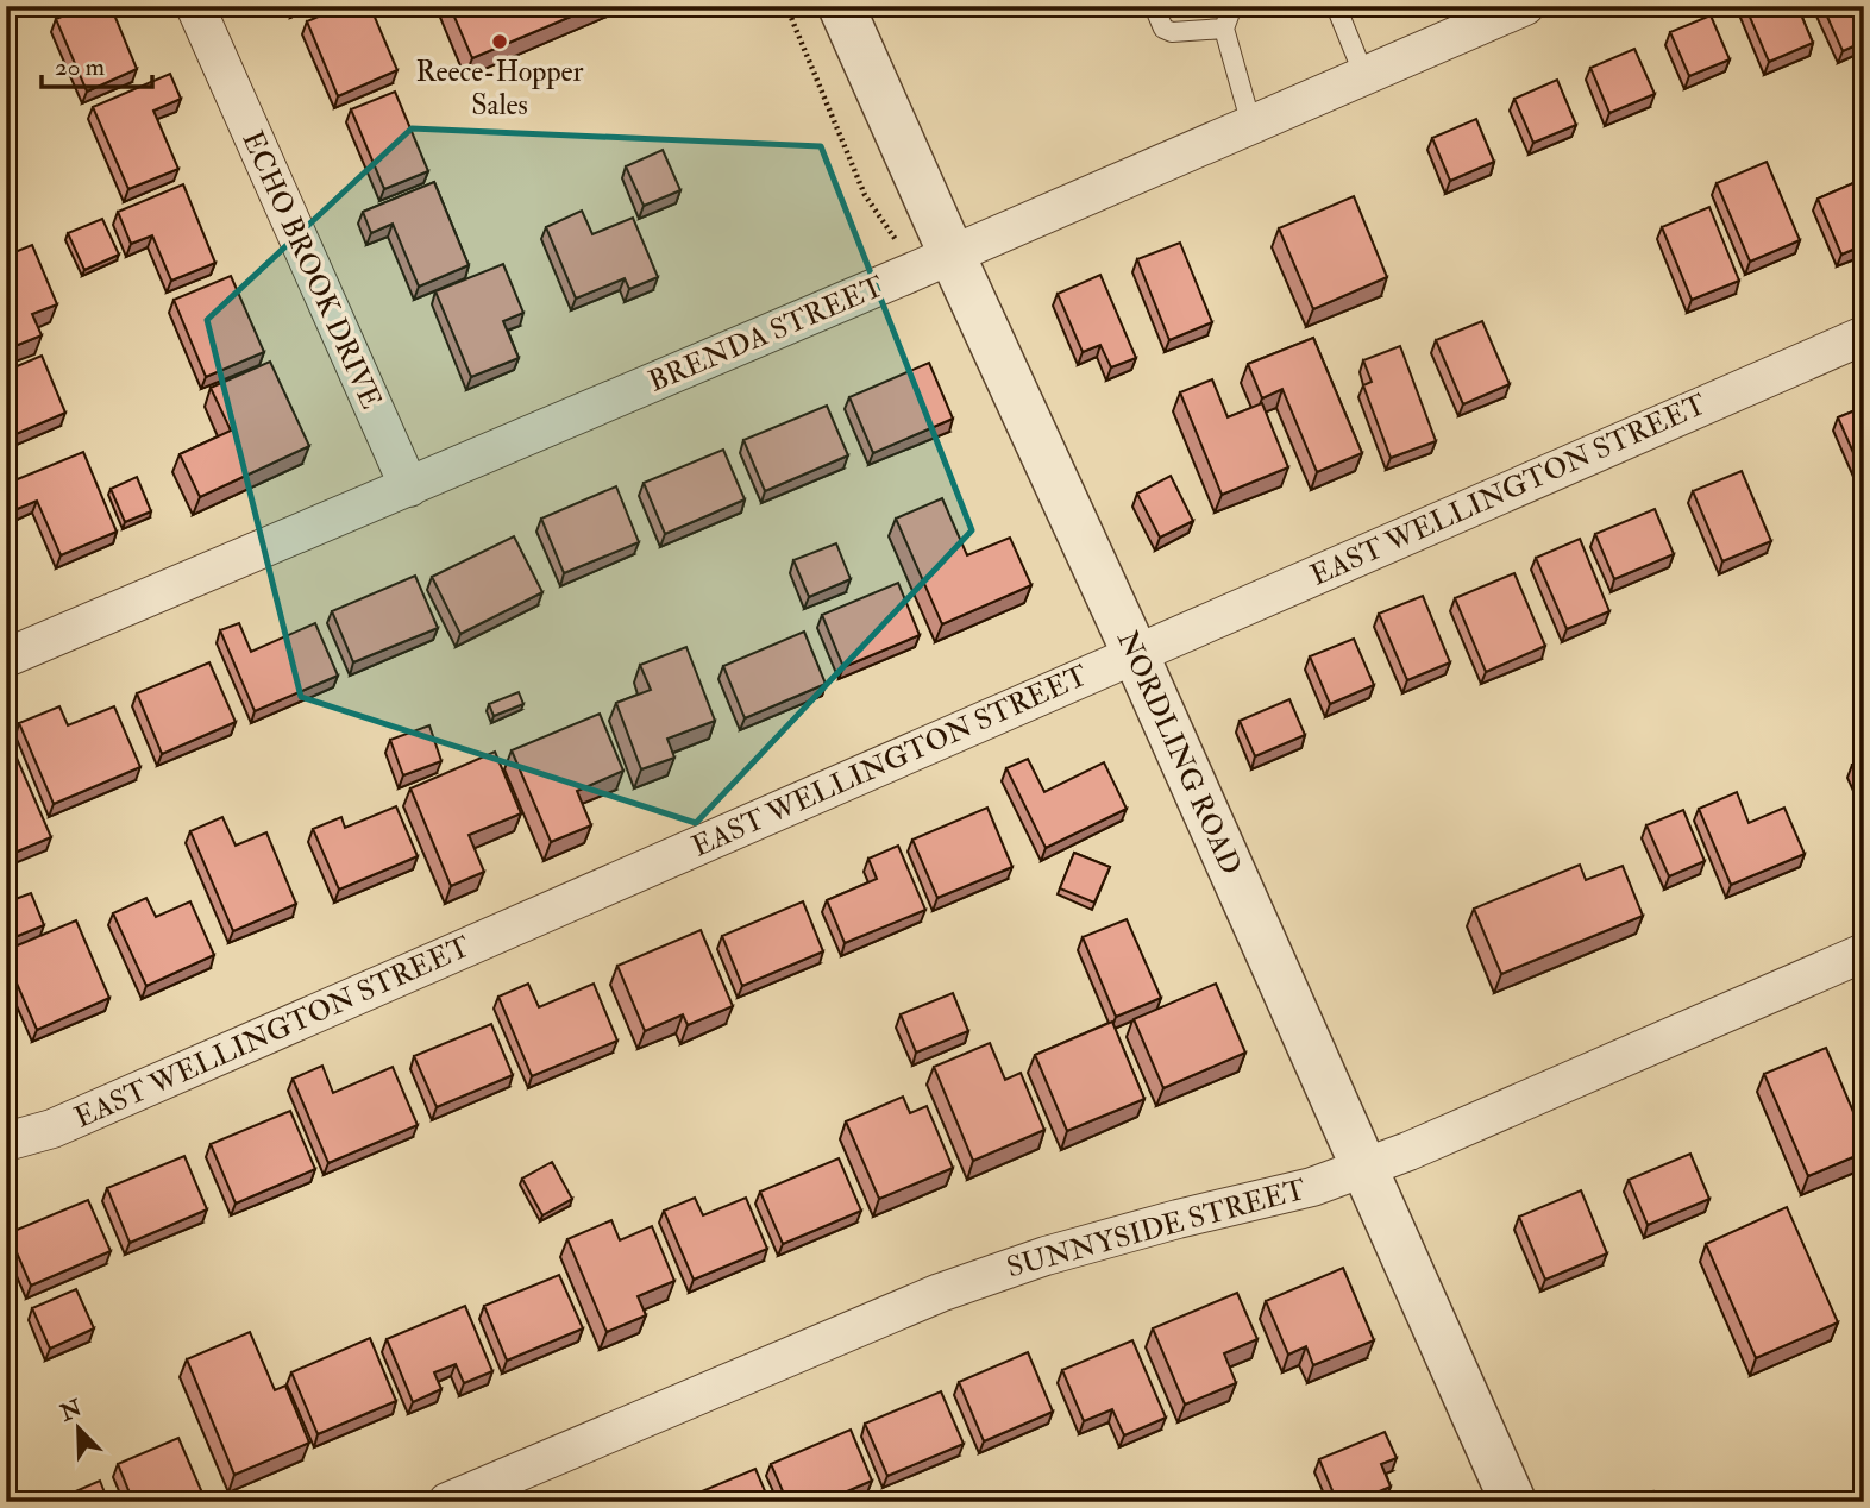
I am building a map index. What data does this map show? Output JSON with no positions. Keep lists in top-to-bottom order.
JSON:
{
  "streets": {
    "street": [
      "ECHO BROOK DRIVE",
      "BRENDA STREET",
      "EAST WELLINGTON STREET",
      "NORDLING ROAD",
      "SUNNYSIDE STREET"
    ]
  },
  "crossings": [
    ["ECHO BROOK DRIVE", "BRENDA STREET"],
    ["BRENDA STREET", "NORDLING ROAD"],
    ["EAST WELLINGTON STREET", "NORDLING ROAD"],
    ["NORDLING ROAD", "SUNNYSIDE STREET"]
  ],
  "places": ["Reece-Hopper Sales"],
  "scale_bar": "20 m",
  "north": "top left"
}
